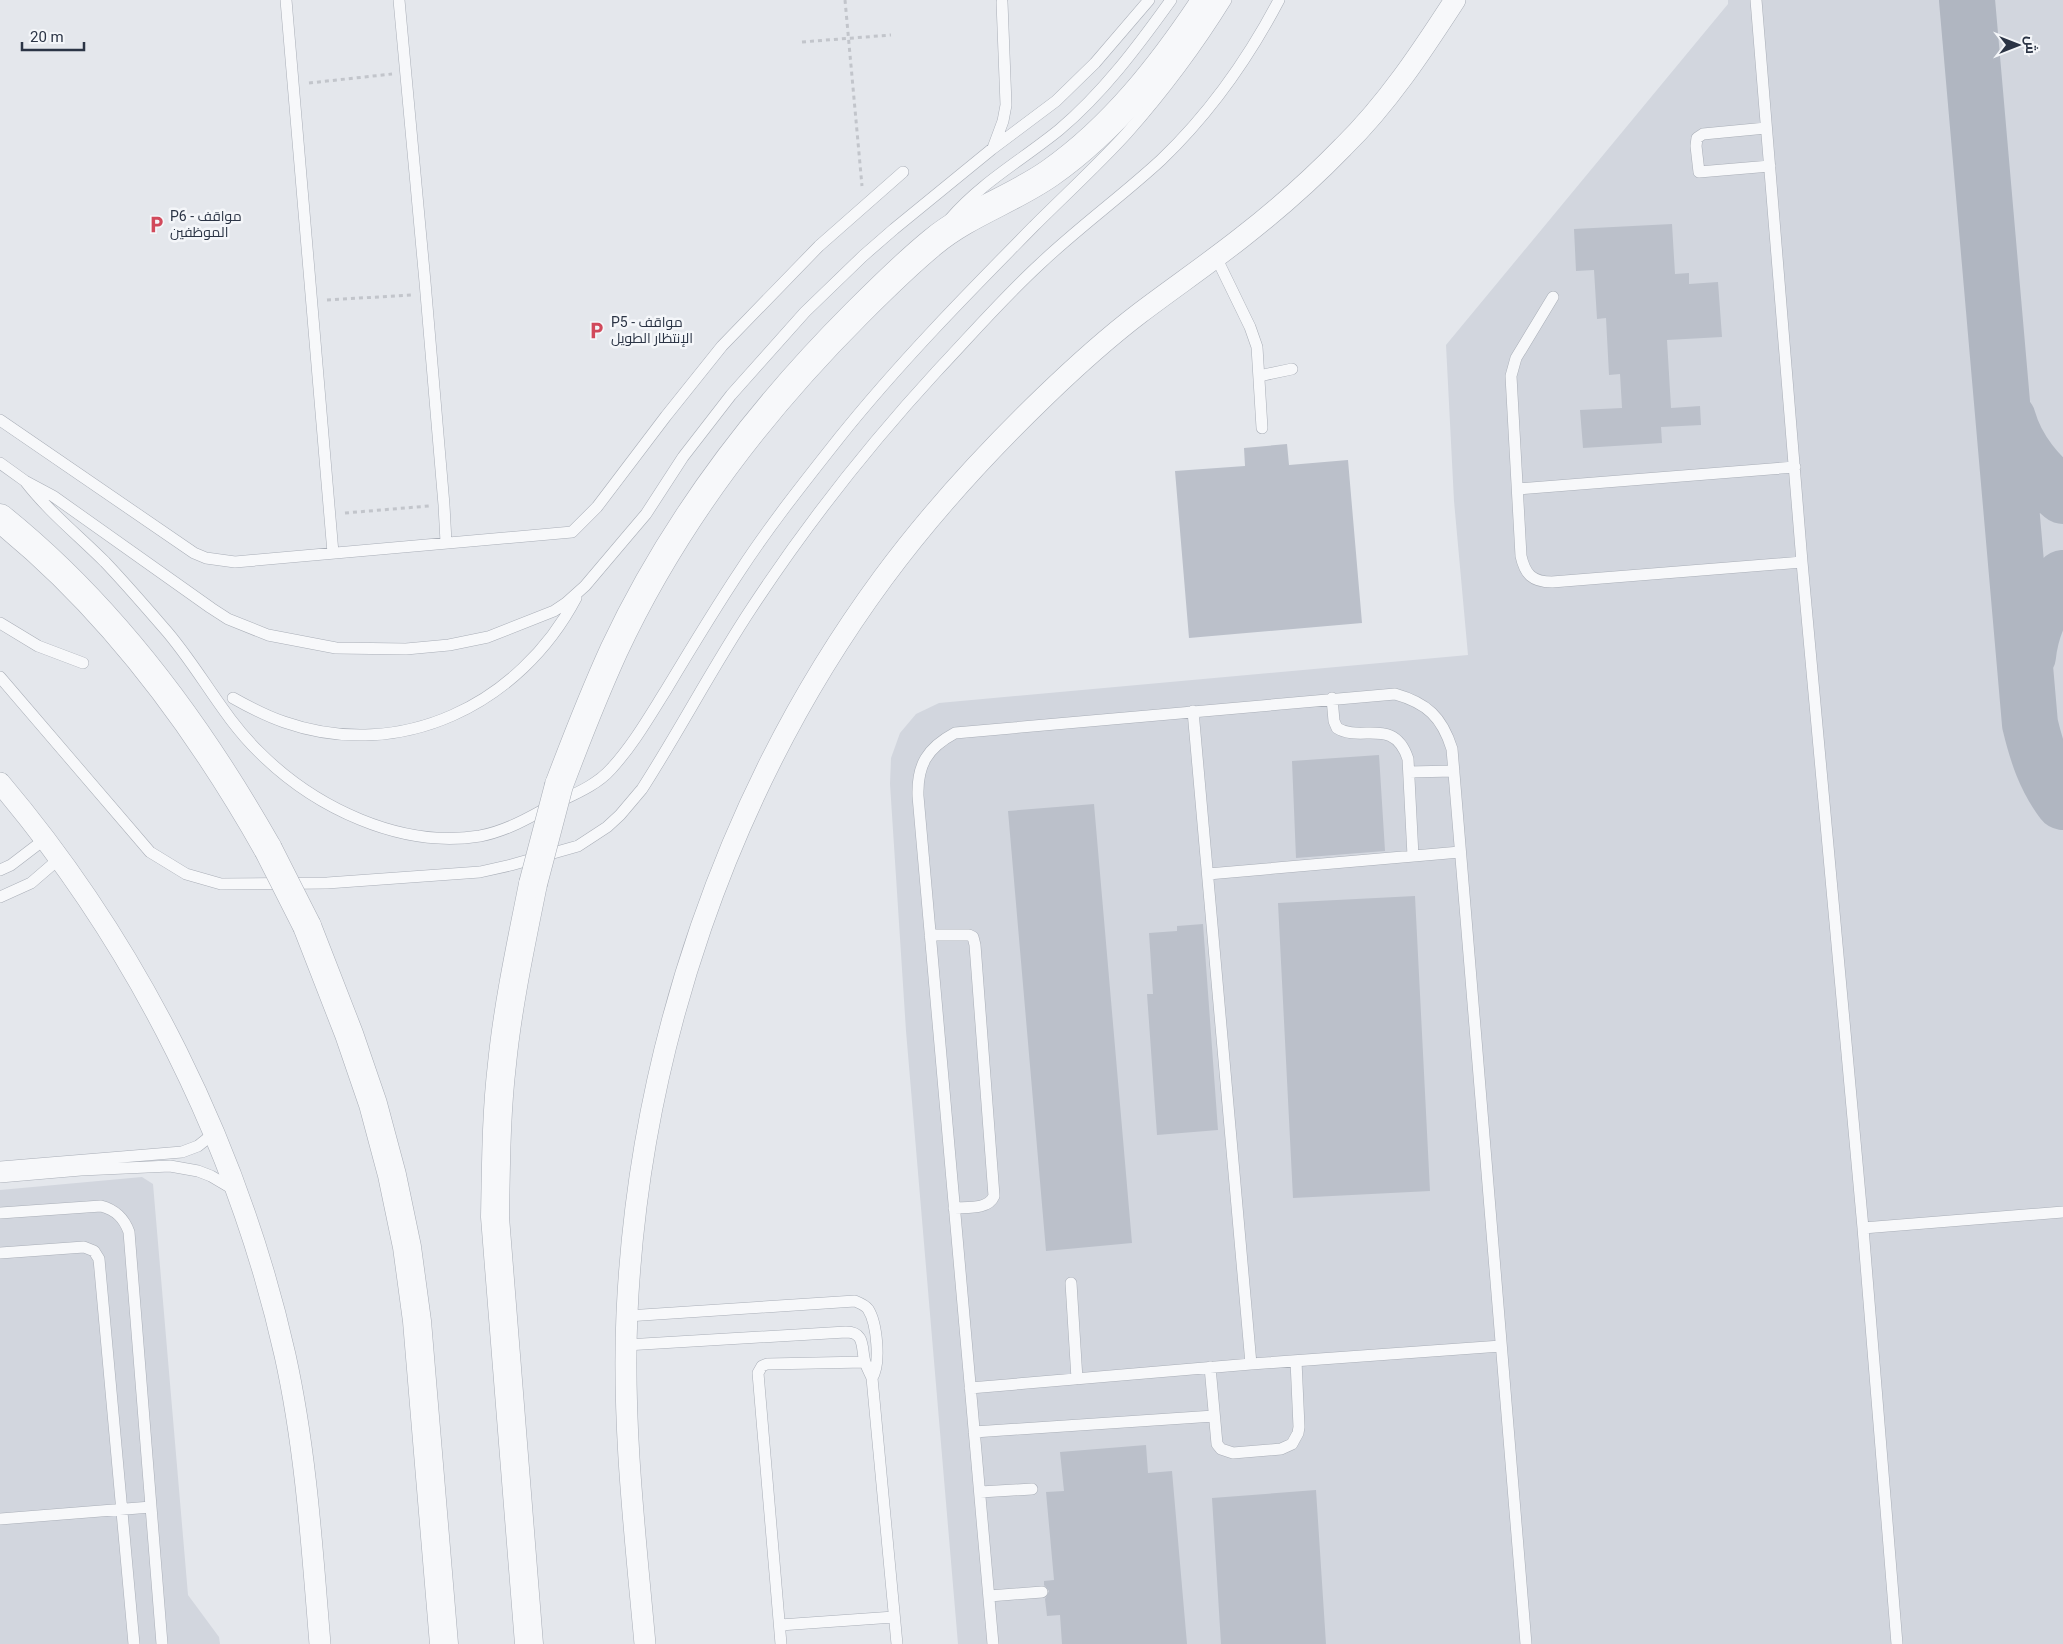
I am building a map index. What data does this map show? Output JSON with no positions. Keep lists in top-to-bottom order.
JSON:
{
  "places": {
    "parking": ["P6 - مواقف الموظفين", "P5 - مواقف الإنتظار الطويل"]
  },
  "scale_bar": "20 m",
  "north": "right"
}
